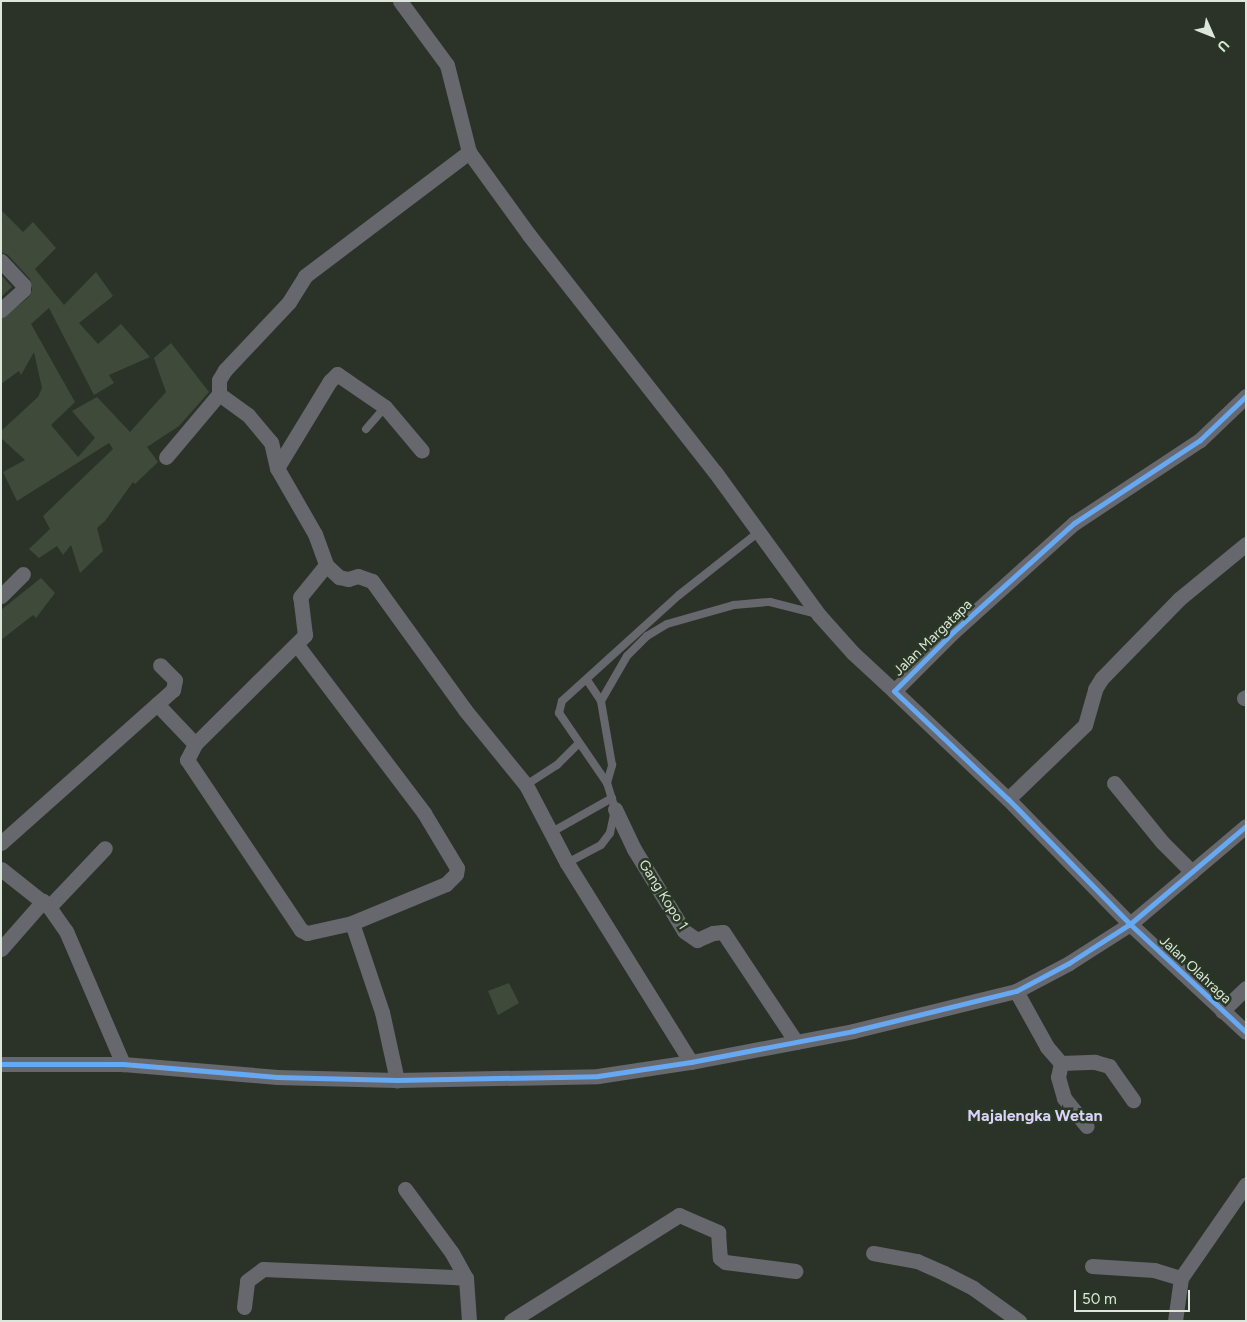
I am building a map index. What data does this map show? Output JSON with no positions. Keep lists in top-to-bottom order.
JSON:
{
  "streets": {
    "street": ["Jalan Margatapa", "Gang Kopo 1", "Jalan Olahraga"]
  },
  "crossings": [
    ["Jalan Margatapa", "Jalan Olahraga"]
  ],
  "districts": ["Majalengka Wetan"],
  "scale_bar": "50 m",
  "north": "bottom right"
}
